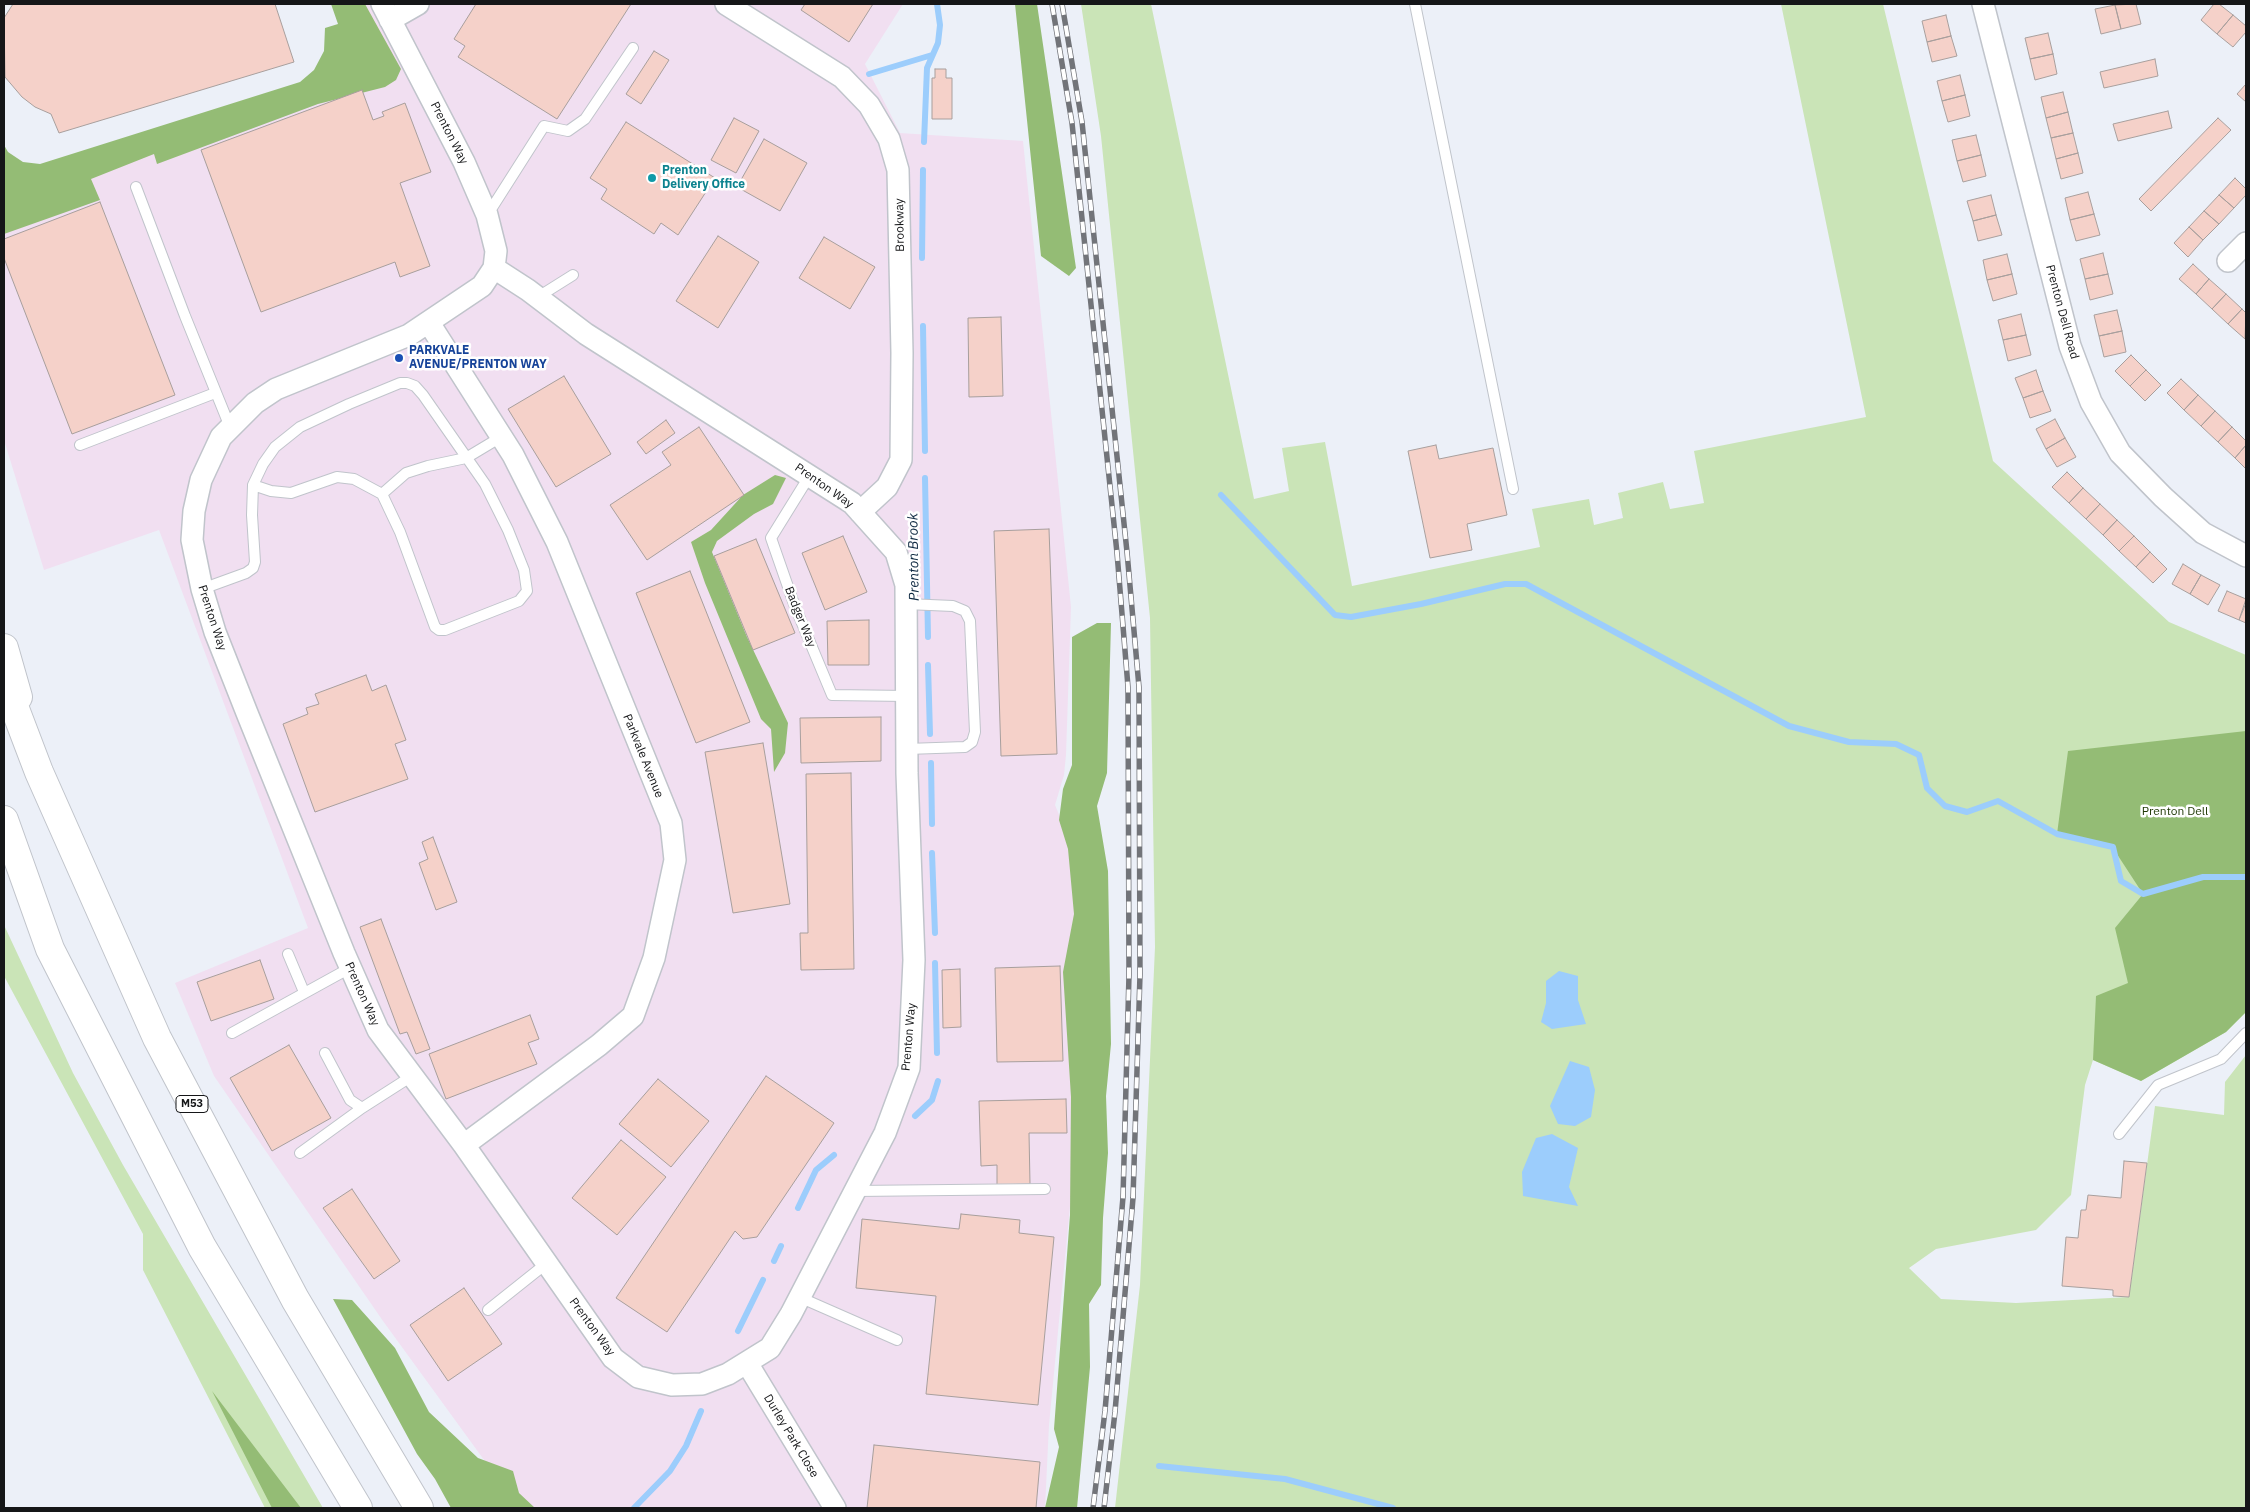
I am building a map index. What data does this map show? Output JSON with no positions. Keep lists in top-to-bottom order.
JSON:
{
  "streets": {
    "highway": ["M53"],
    "street": [
      "Prenton Way",
      "Brookway",
      "Prenton Dell Road",
      "Parkvale Avenue",
      "Durley Park Close"
    ],
    "lane": ["Badger Way"]
  },
  "crossings": [
    ["Prenton Way", "Brookway"],
    ["Prenton Way", "Badger Way"],
    ["Prenton Way", "Parkvale Avenue"],
    ["Prenton Way", "Durley Park Close"]
  ],
  "water": ["Prenton Brook"],
  "parks": ["Prenton Dell"],
  "places": ["Prenton Delivery Office", "PARKVALE AVENUE/PRENTON WAY"]
}
